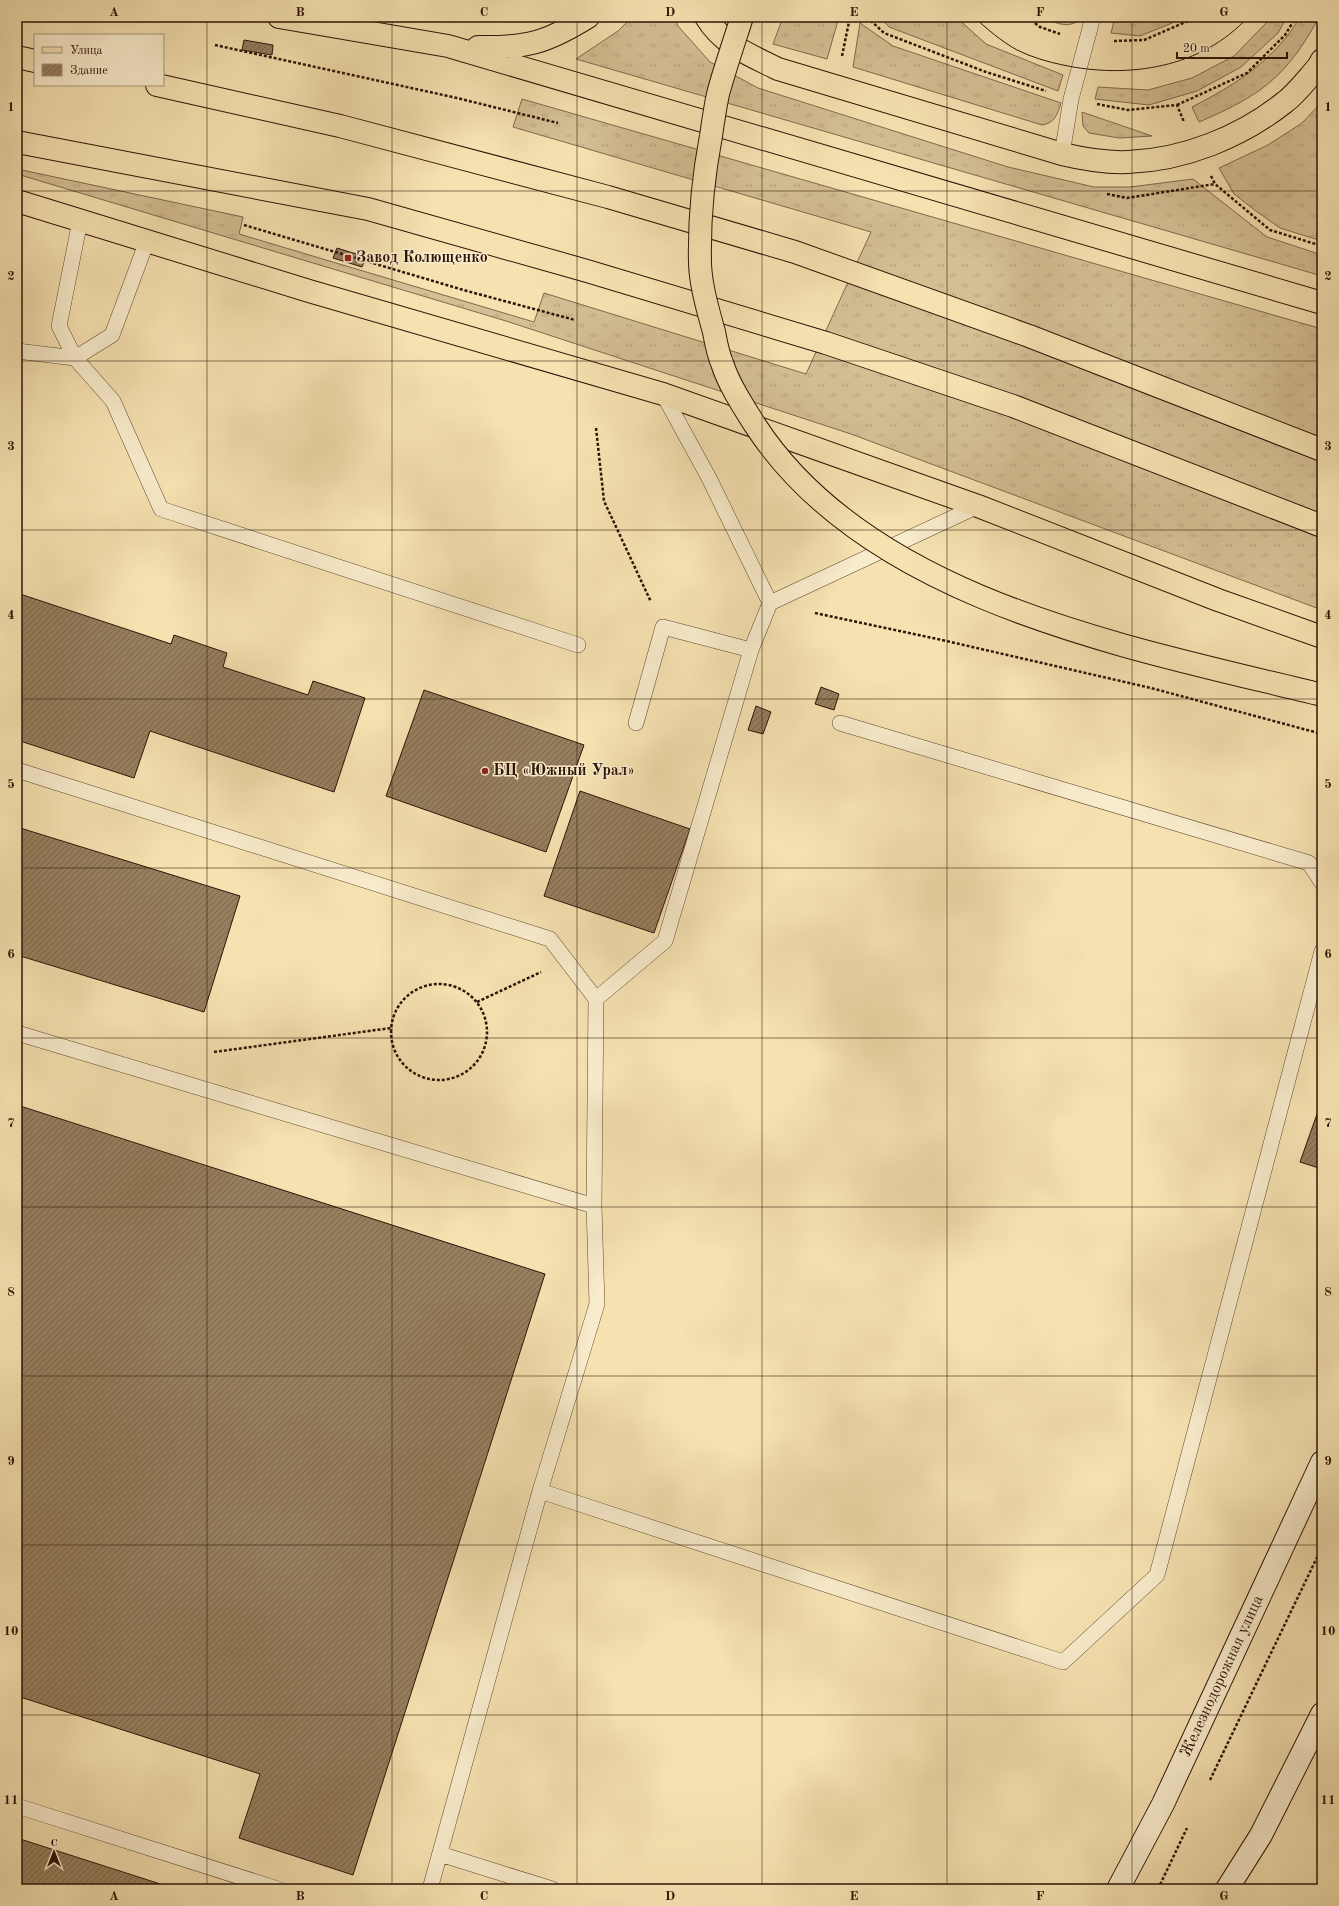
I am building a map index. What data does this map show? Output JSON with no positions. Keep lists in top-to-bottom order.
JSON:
{
  "streets": {
    "main road": ["Железнодорожная улица"]
  },
  "places": {
    "transit": ["Завод Колющенко"],
    "other": ["БЦ «Южный Урал»"]
  },
  "legend": ["Улица", "Здание"],
  "scale_bar": "20 m",
  "north": "top",
  "grid": {
    "columns": [
      "A",
      "B",
      "C",
      "D",
      "E",
      "F",
      "G"
    ],
    "rows": [
      "1",
      "2",
      "3",
      "4",
      "5",
      "6",
      "7",
      "8",
      "9",
      "10",
      "11"
    ]
  }
}
